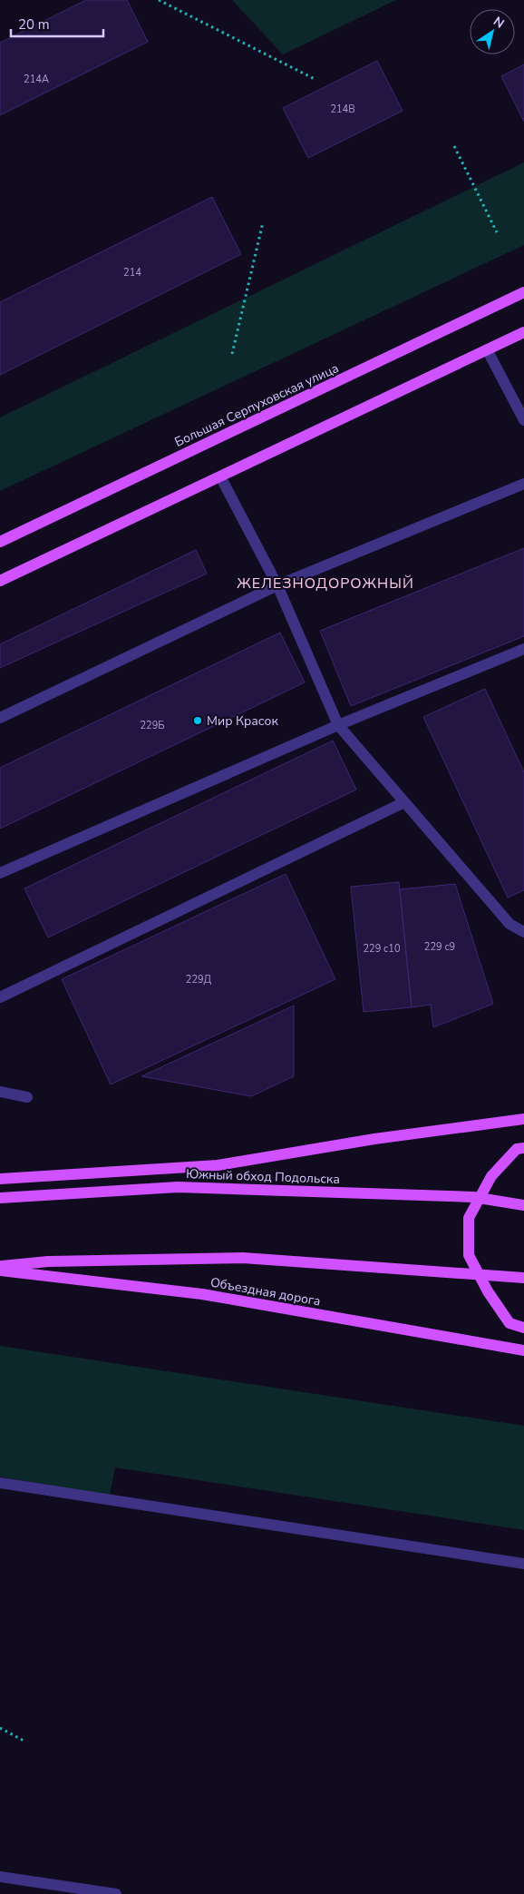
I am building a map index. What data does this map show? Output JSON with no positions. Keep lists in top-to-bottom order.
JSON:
{
  "streets": {
    "main road": ["Большая Серпуховская улица", "Южный обход Подольска", "Объездная дорога"]
  },
  "districts": ["ЖЕЛЕЗНОДОРОЖНЫЙ"],
  "places": ["Мир Красок"],
  "house_numbers": [
    "214А",
    "214В",
    "214",
    "229Б",
    "229 с9",
    "229 с10",
    "229Д"
  ],
  "scale_bar": "20 m",
  "north": "top right"
}
